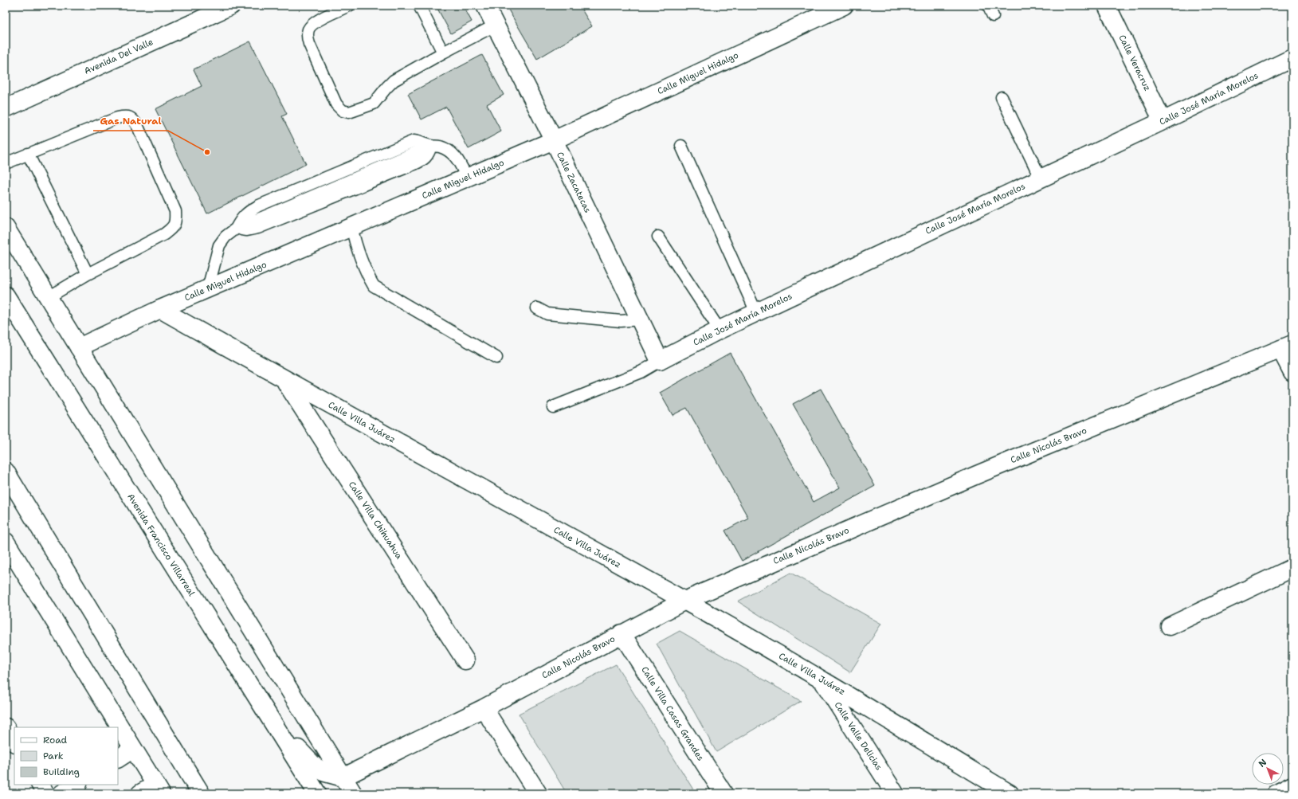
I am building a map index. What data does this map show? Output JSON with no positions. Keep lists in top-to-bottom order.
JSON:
{
  "streets": {
    "main road": [
      "Avenida Del Valle",
      "Calle Veracruz",
      "Calle Miguel Hidalgo",
      "Calle José María Morelos",
      "Calle Zacatecas",
      "Calle Villa Juárez",
      "Calle Nicolás Bravo",
      "Calle Villa Chihuahua",
      "Avenida Francisco Villarreal",
      "Calle Villa Casas Grandes",
      "Calle Valle Delicias"
    ]
  },
  "crossings": [
    ["Calle Veracruz", "Calle José María Morelos"],
    ["Calle Miguel Hidalgo", "Calle Zacatecas"],
    ["Calle Miguel Hidalgo", "Calle Villa Juárez"],
    ["Calle José María Morelos", "Calle Zacatecas"],
    ["Calle Villa Juárez", "Calle Nicolás Bravo"],
    ["Calle Villa Juárez", "Calle Villa Chihuahua"],
    ["Calle Villa Juárez", "Calle Valle Delicias"],
    ["Calle Nicolás Bravo", "Calle Villa Casas Grandes"]
  ],
  "places": ["Gas Natural"],
  "legend": ["Road", "Park", "Building"],
  "north": "top left"
}
